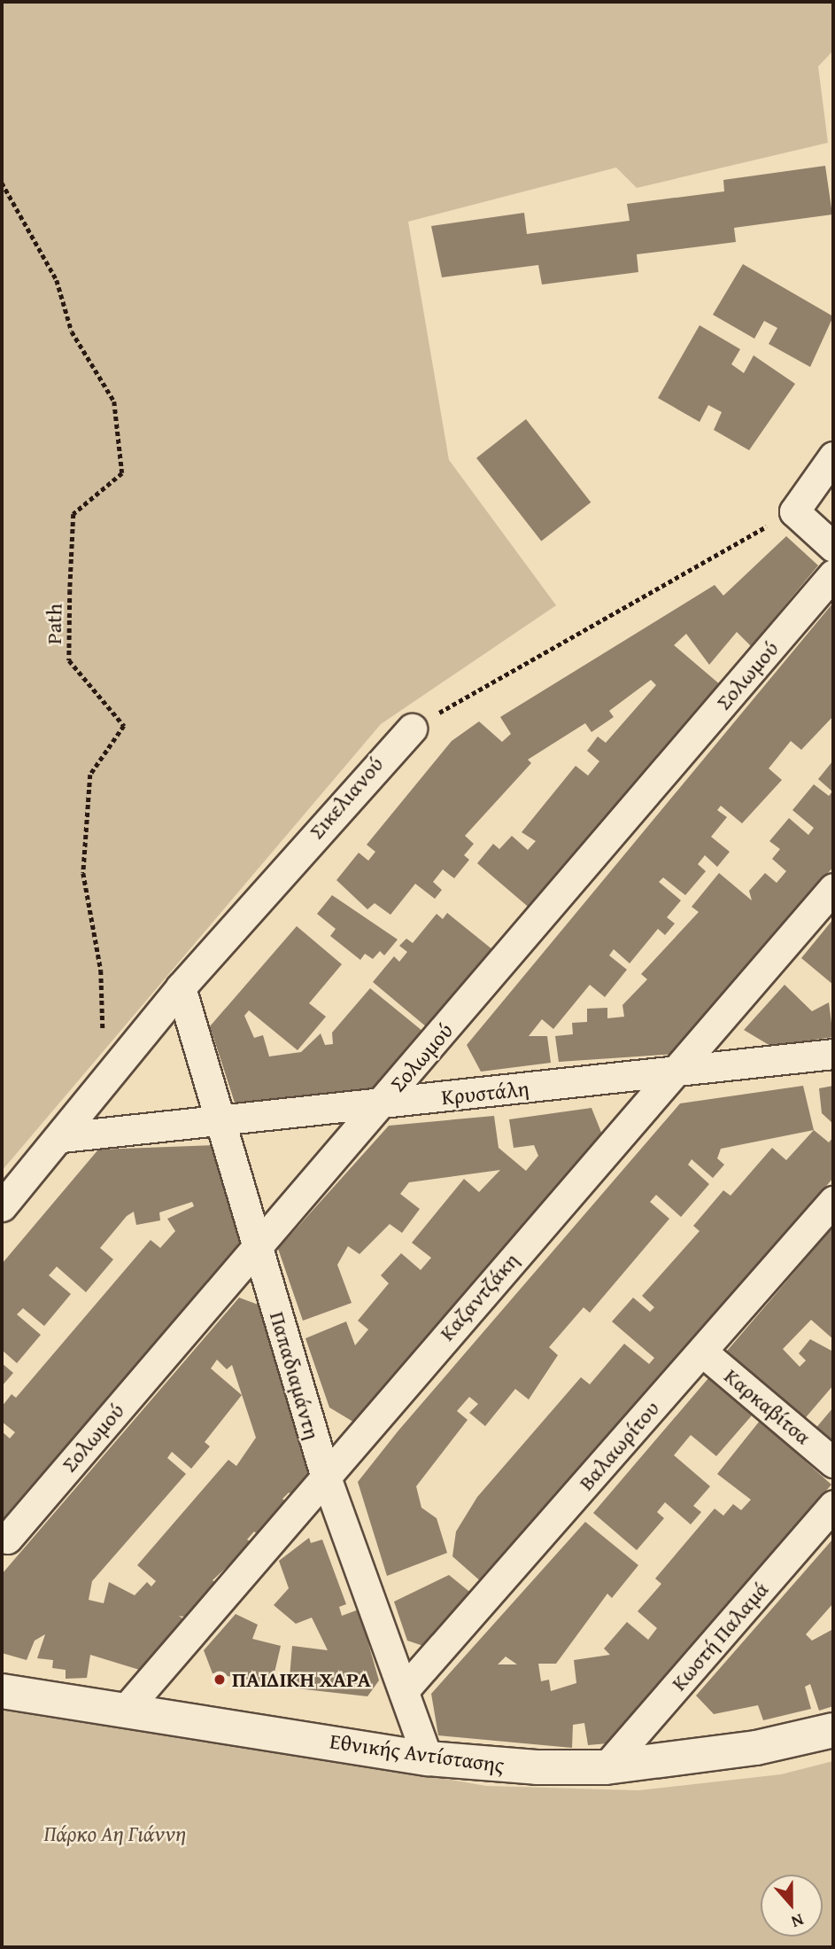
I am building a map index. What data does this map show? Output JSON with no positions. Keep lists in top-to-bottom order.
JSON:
{
  "streets": {
    "main road": ["Εθνικής Αντίστασης"],
    "street": [
      "Σολωμού",
      "Σικελιανού",
      "Κρυστάλη",
      "Καζαντζάκη",
      "Παπαδιαμάντη",
      "Καρκαβίτσα",
      "Βαλαωρίτου",
      "Κωστή Παλαμά"
    ],
    "path": ["Path"]
  },
  "crossings": [
    ["Path", "Σικελιανού"],
    ["Σολωμού", "Κρυστάλη"],
    ["Σολωμού", "Παπαδιαμάντη"],
    ["Σικελιανού", "Κρυστάλη"],
    ["Σικελιανού", "Παπαδιαμάντη"],
    ["Κρυστάλη", "Καζαντζάκη"],
    ["Κρυστάλη", "Παπαδιαμάντη"],
    ["Καζαντζάκη", "Παπαδιαμάντη"],
    ["Καζαντζάκη", "Εθνικής Αντίστασης"],
    ["Παπαδιαμάντη", "Βαλαωρίτου"],
    ["Παπαδιαμάντη", "Εθνικής Αντίστασης"],
    ["Καρκαβίτσα", "Βαλαωρίτου"],
    ["Κωστή Παλαμά", "Εθνικής Αντίστασης"]
  ],
  "parks": ["Πάρκο Αη Γιάννη"],
  "places": ["ΠΑΙΔΙΚΗ ΧΑΡΑ"],
  "north": "bottom"
}
